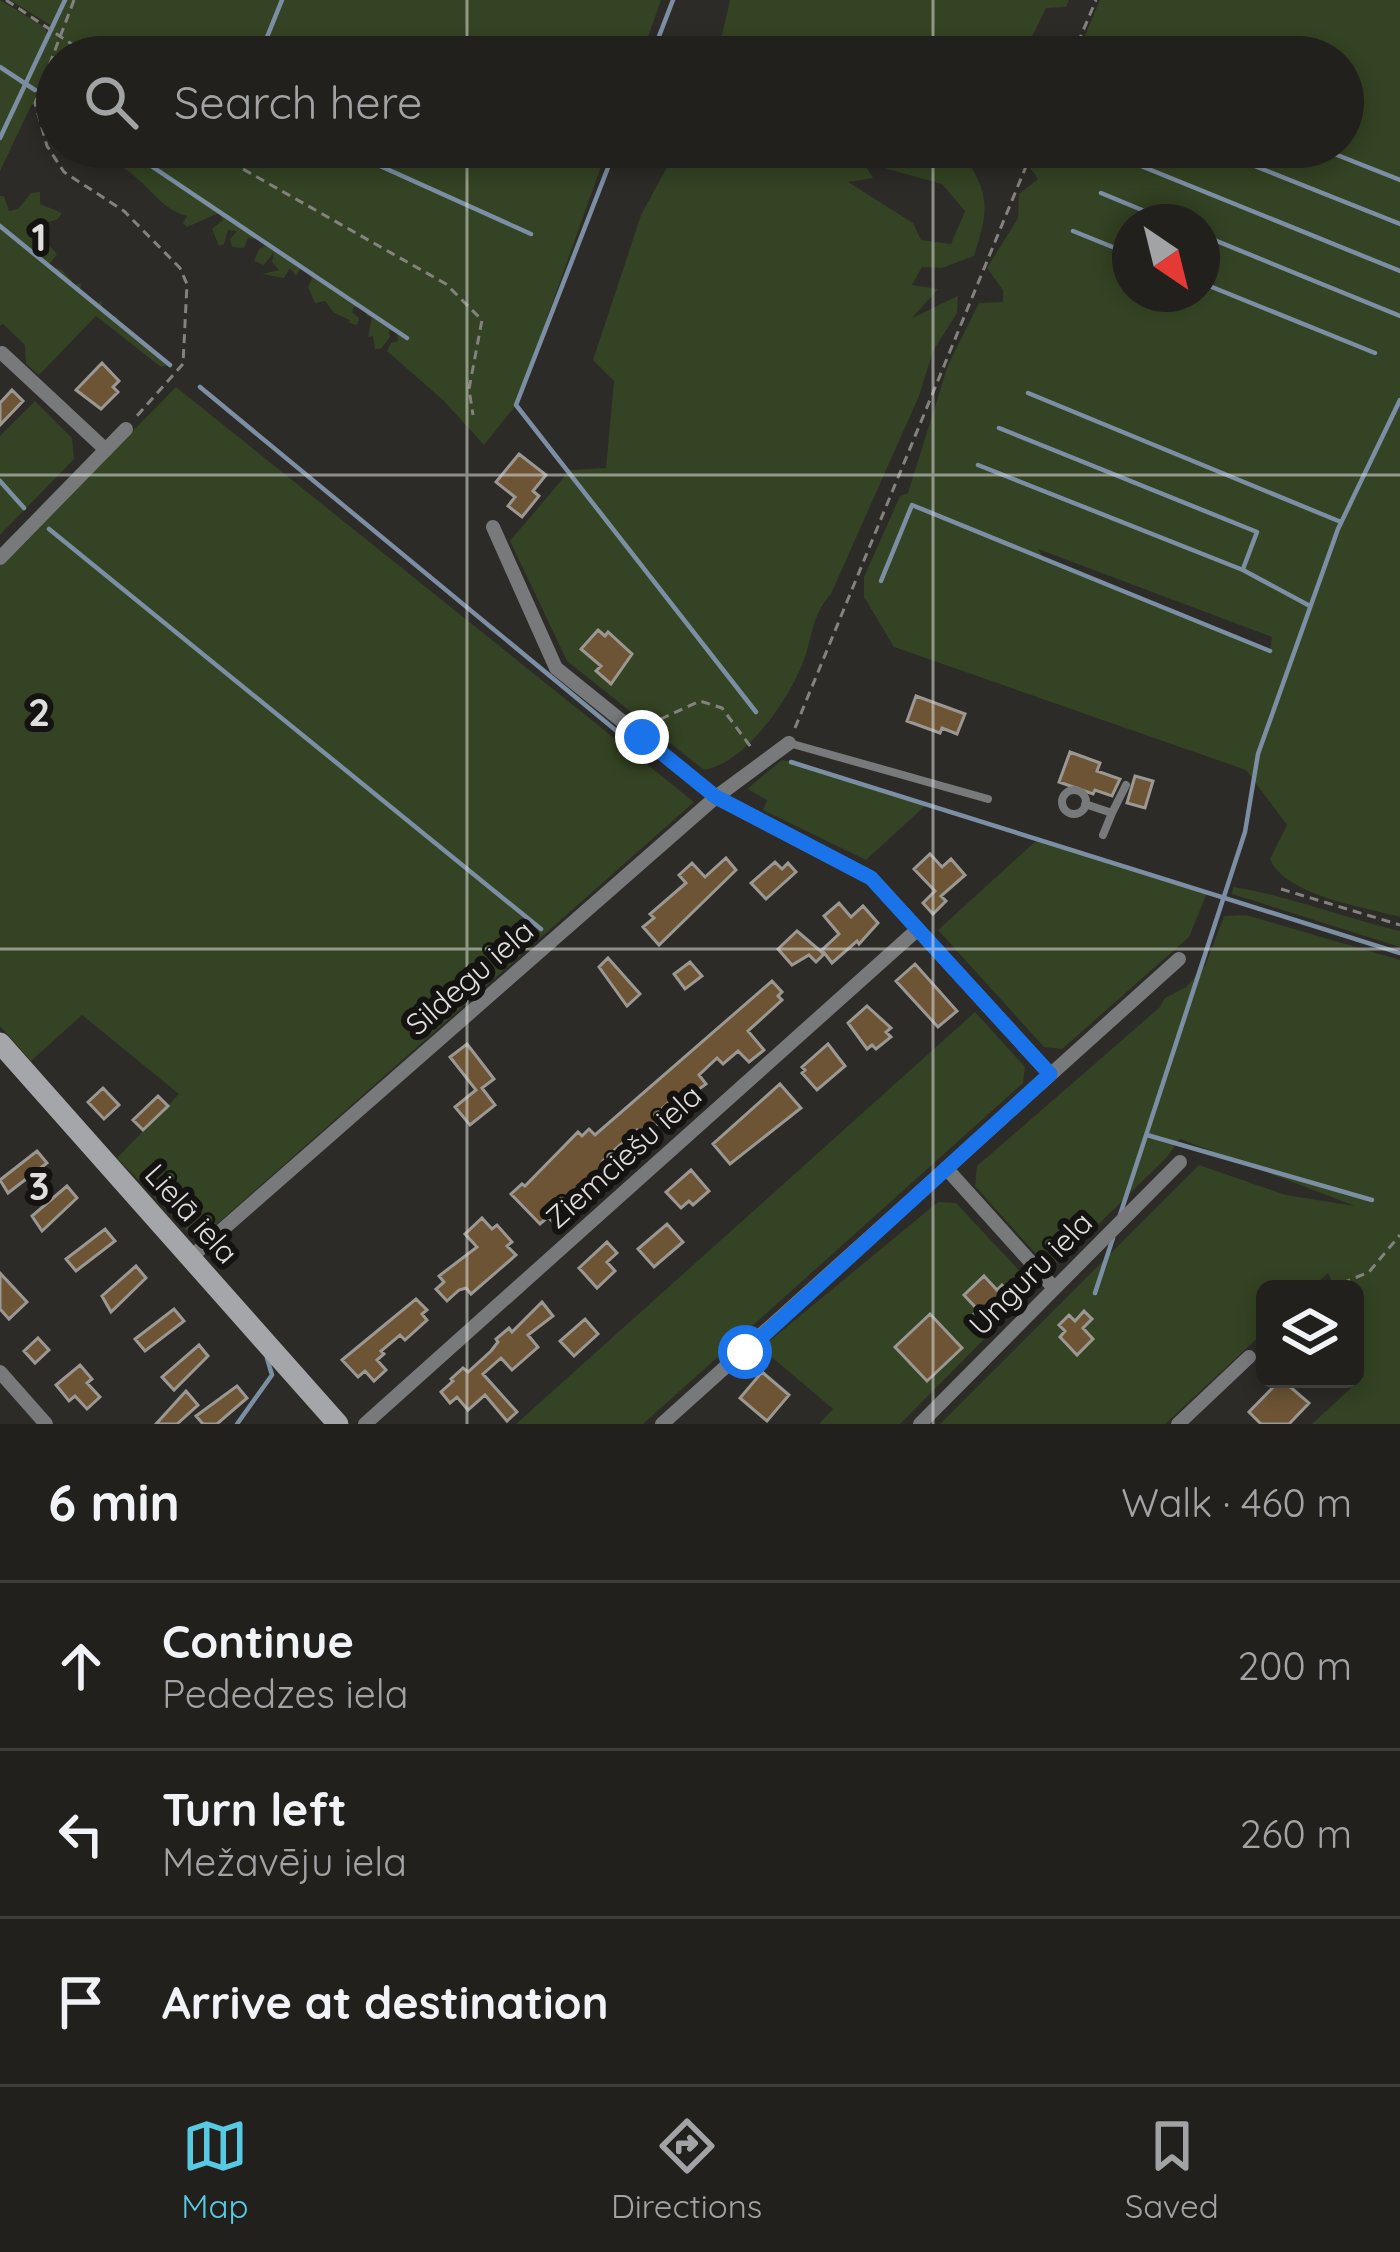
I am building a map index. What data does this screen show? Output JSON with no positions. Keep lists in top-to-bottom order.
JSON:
{
  "streets": {
    "street": [
      "Sildegu iela",
      "Ziemciešu iela",
      "Lielā iela",
      "Unguru iela"
    ]
  },
  "crossings": [
    ["Sildegu iela", "Lielā iela"]
  ],
  "north": "bottom right",
  "page": {
    "search": "Search here",
    "heading": ["6 min", "Walk · 460 m"],
    "list": [
      ["Continue", "Pededzes iela", "200 m"],
      ["Turn left", "Mežavēju iela", "260 m"],
      "Arrive at destination"
    ],
    "nav": ["Map", "Directions", "Saved"]
  },
  "grid": {
    "rows": ["1", "2", "3"]
  }
}
